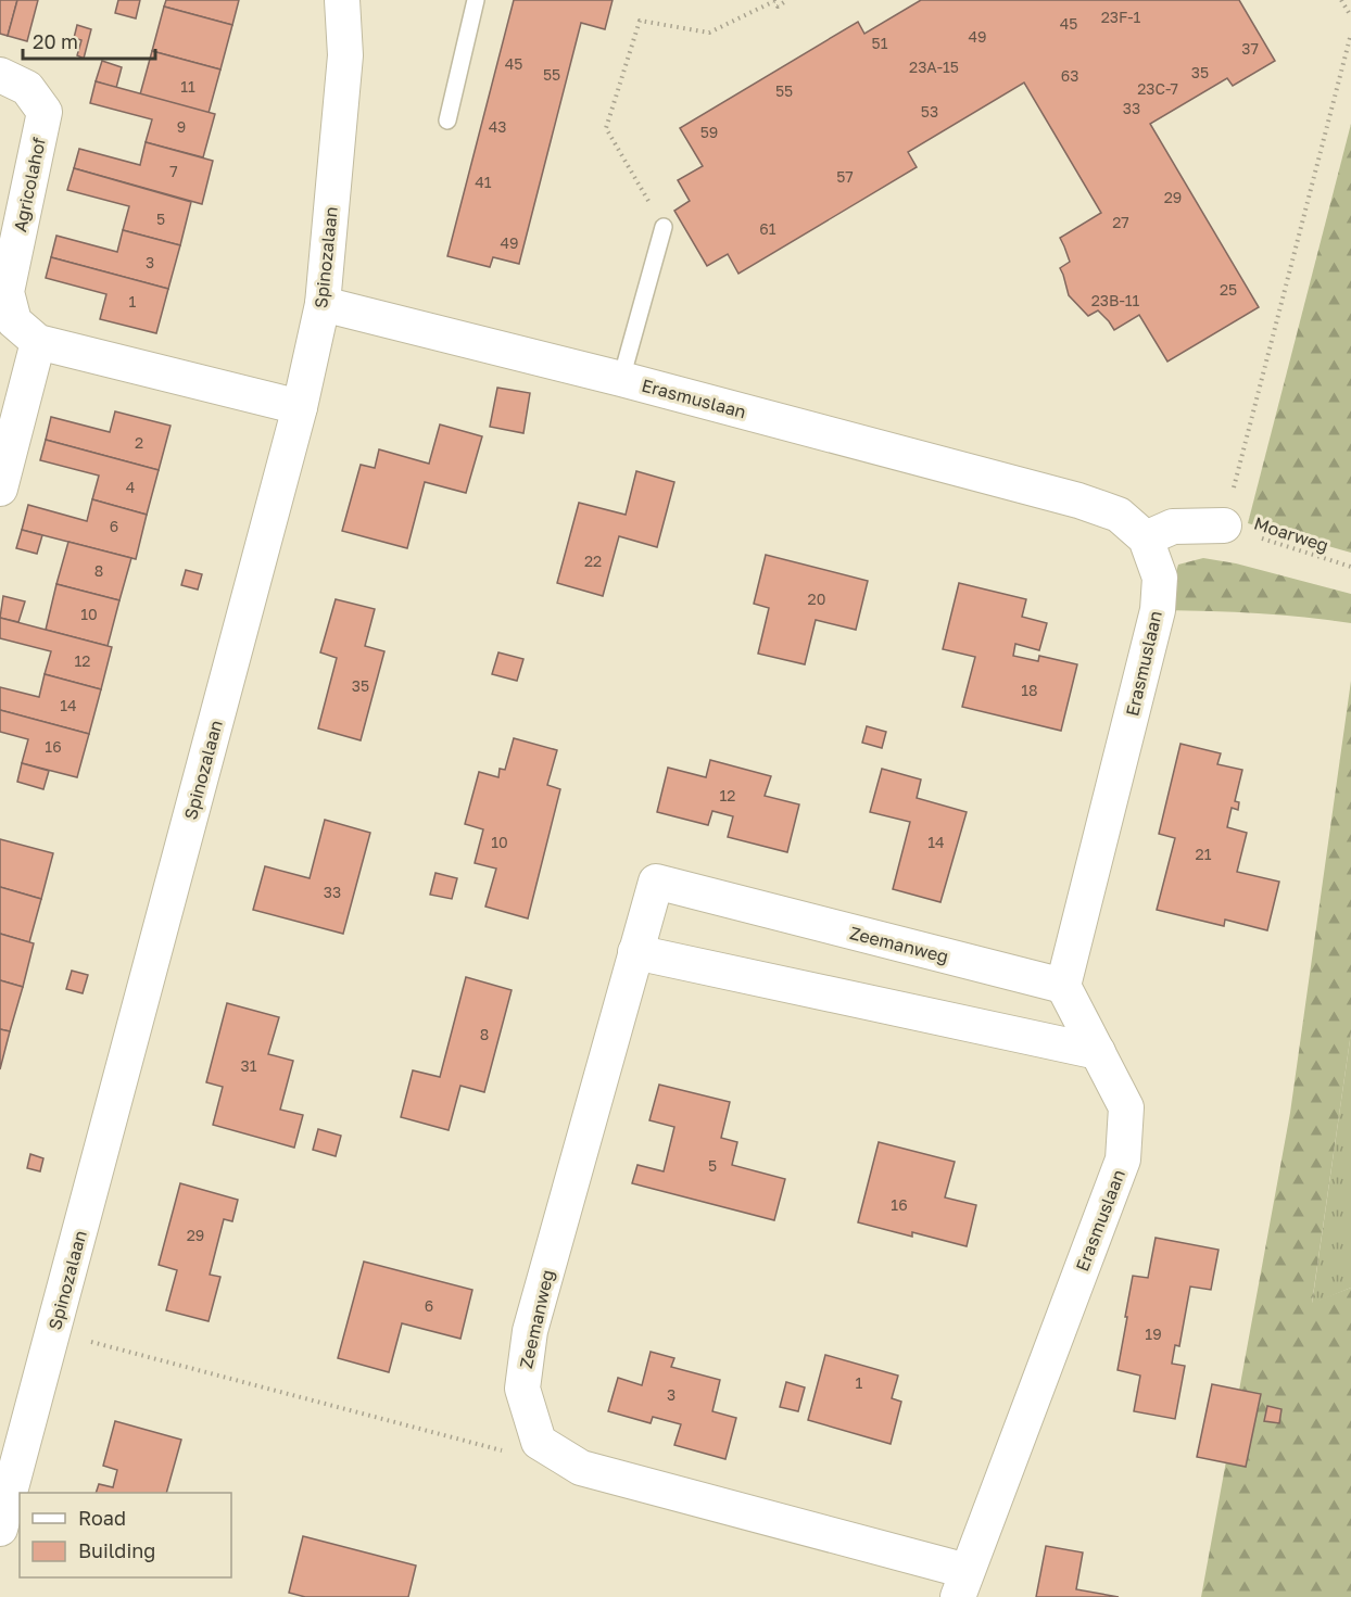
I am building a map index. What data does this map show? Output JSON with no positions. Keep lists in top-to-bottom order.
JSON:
{
  "streets": {
    "street": [
      "Agricolahof",
      "Spinozalaan",
      "Erasmuslaan",
      "Zeemanweg"
    ],
    "path": ["Moarweg"]
  },
  "crossings": [
    ["Agricolahof", "Spinozalaan"],
    ["Spinozalaan", "Erasmuslaan"],
    ["Erasmuslaan", "Zeemanweg"]
  ],
  "house_numbers": [
    "23F-1",
    "45",
    "49",
    "51",
    "37",
    "45",
    "23A-15",
    "35",
    "55",
    "63",
    "11",
    "23C-7",
    "55",
    "33",
    "53",
    "9",
    "43",
    "59",
    "7",
    "57",
    "41",
    "29",
    "5",
    "27",
    "61",
    "49",
    "3",
    "25",
    "23B-11",
    "1",
    "2",
    "4",
    "6",
    "22",
    "8",
    "20",
    "10",
    "12",
    "35",
    "18",
    "14",
    "16",
    "12",
    "10",
    "14",
    "21",
    "33",
    "8",
    "31",
    "5",
    "16",
    "29",
    "6",
    "19",
    "1",
    "3"
  ],
  "legend": ["Road", "Building"],
  "scale_bar": "20 m"
}
